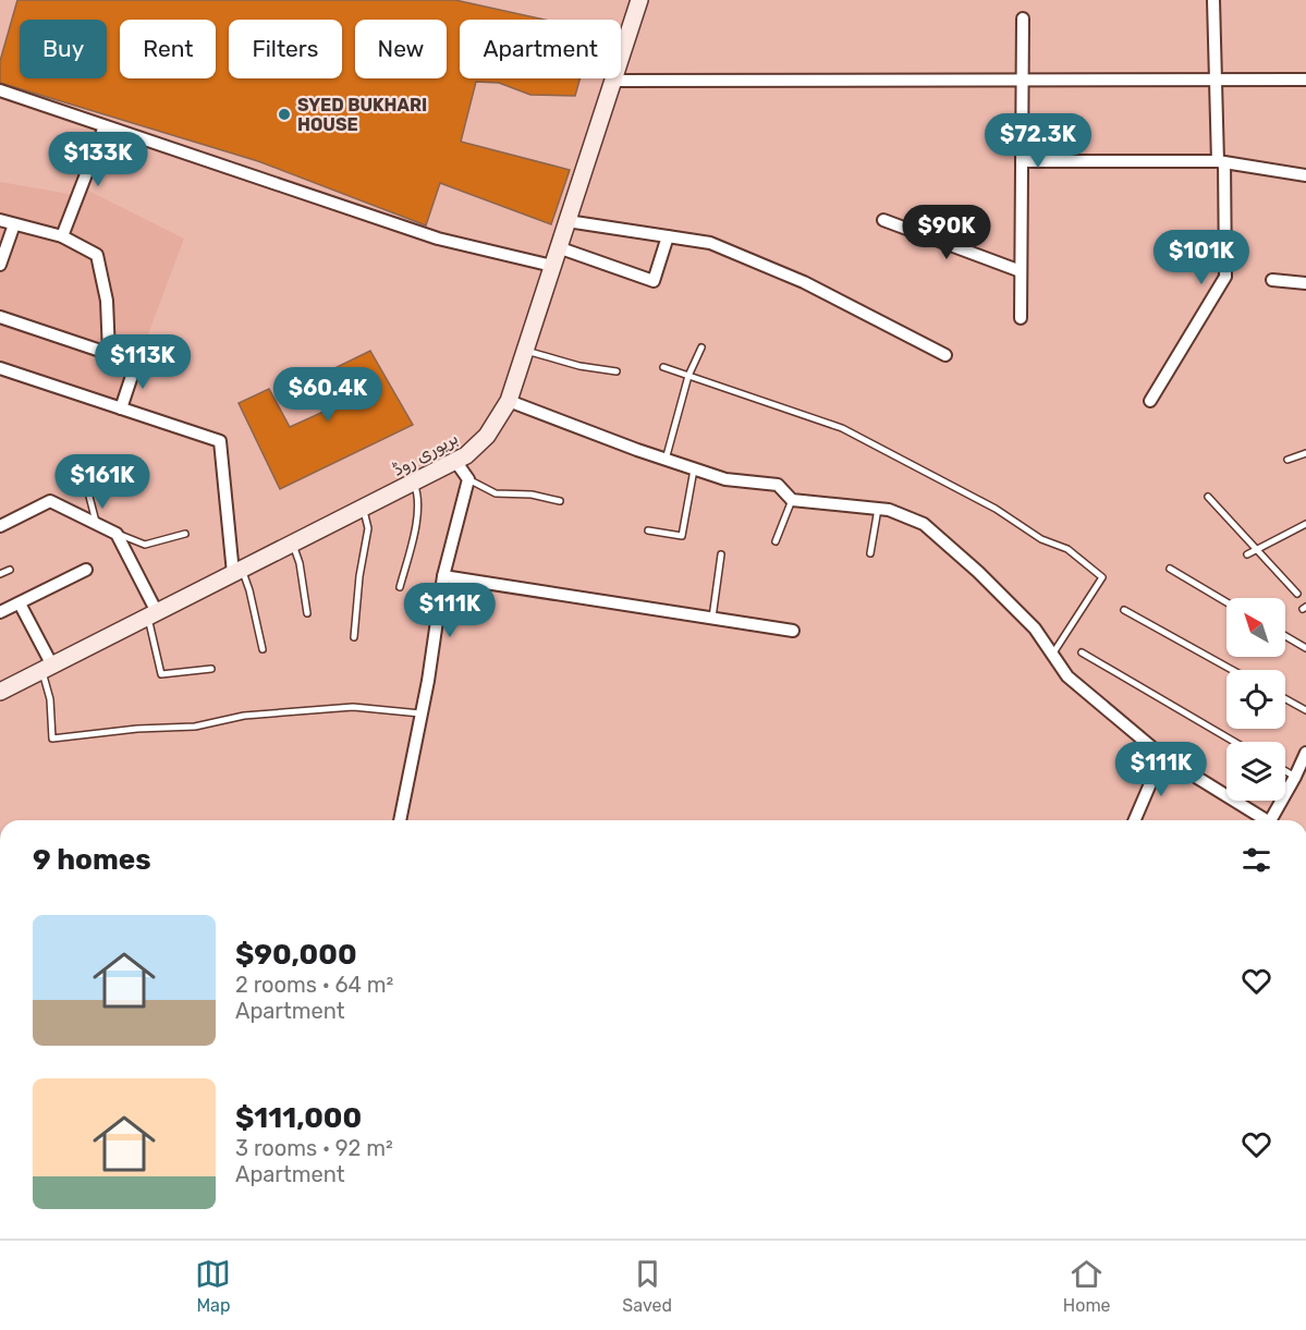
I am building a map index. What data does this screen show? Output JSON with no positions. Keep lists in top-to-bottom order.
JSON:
{
  "streets": {
    "main road": ["بریوری روڈ"]
  },
  "places": ["SYED BUKHARI HOUSE"],
  "north": "top left",
  "page": {
    "chip": [
      "Buy",
      "Rent",
      "Filters",
      "New",
      "Apartment"
    ],
    "price": [
      "$72.3K",
      "$133K",
      "$90K",
      "$101K",
      "$113K",
      "$60.4K",
      "$161K",
      "$111K",
      "$111K"
    ],
    "heading": "9 homes",
    "list": [
      {
        "name": "$90,000",
        "note": "2 rooms · 64 m² · Apartment"
      },
      {
        "name": "$111,000",
        "note": "3 rooms · 92 m² · Apartment"
      }
    ],
    "tabs": ["Map", "Saved", "Home"]
  }
}
